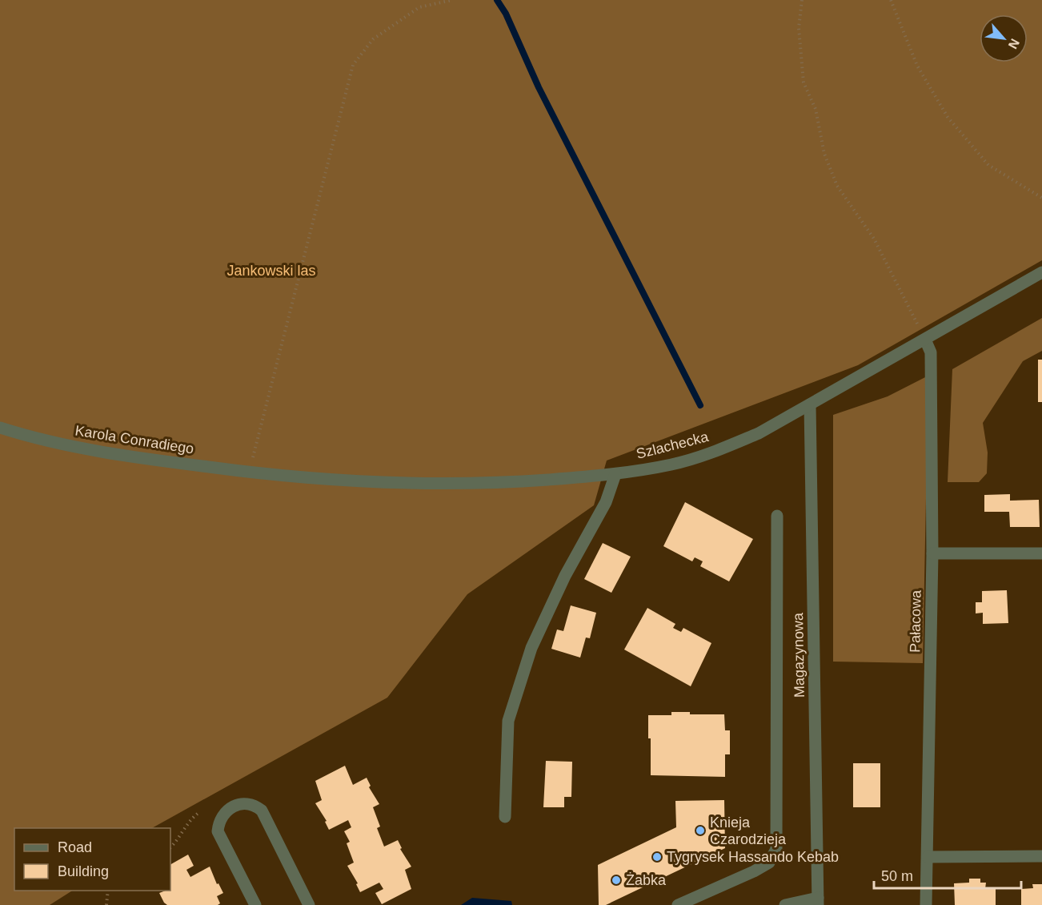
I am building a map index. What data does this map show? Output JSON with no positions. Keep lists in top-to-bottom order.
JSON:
{
  "streets": {
    "street": [
      "Karola Conradiego",
      "Szlachecka",
      "Pałacowa",
      "Magazynowa"
    ]
  },
  "crossings": [
    ["Karola Conradiego", "Szlachecka"],
    ["Szlachecka", "Pałacowa"],
    ["Szlachecka", "Magazynowa"]
  ],
  "parks": ["Jankowski las"],
  "places": ["Knieja Czarodzieja", "Tygrysek Hassando Kebab", "Żabka"],
  "legend": ["Road", "Building"],
  "scale_bar": "50 m",
  "north": "bottom right"
}
